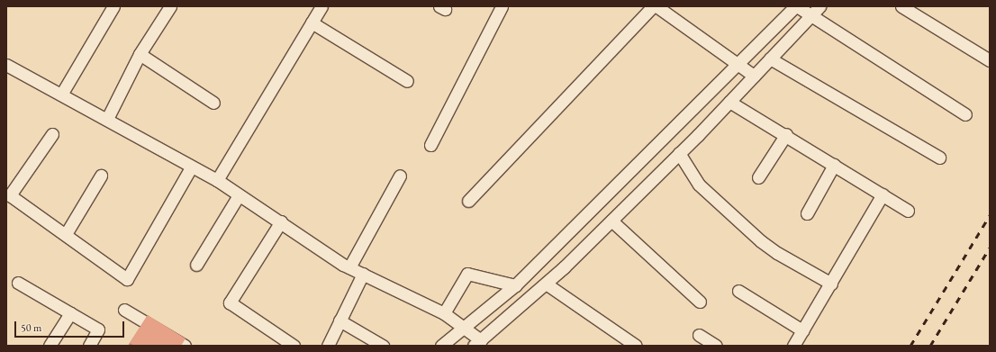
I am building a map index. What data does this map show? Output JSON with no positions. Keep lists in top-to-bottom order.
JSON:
{
  "scale_bar": "50 m"
}
